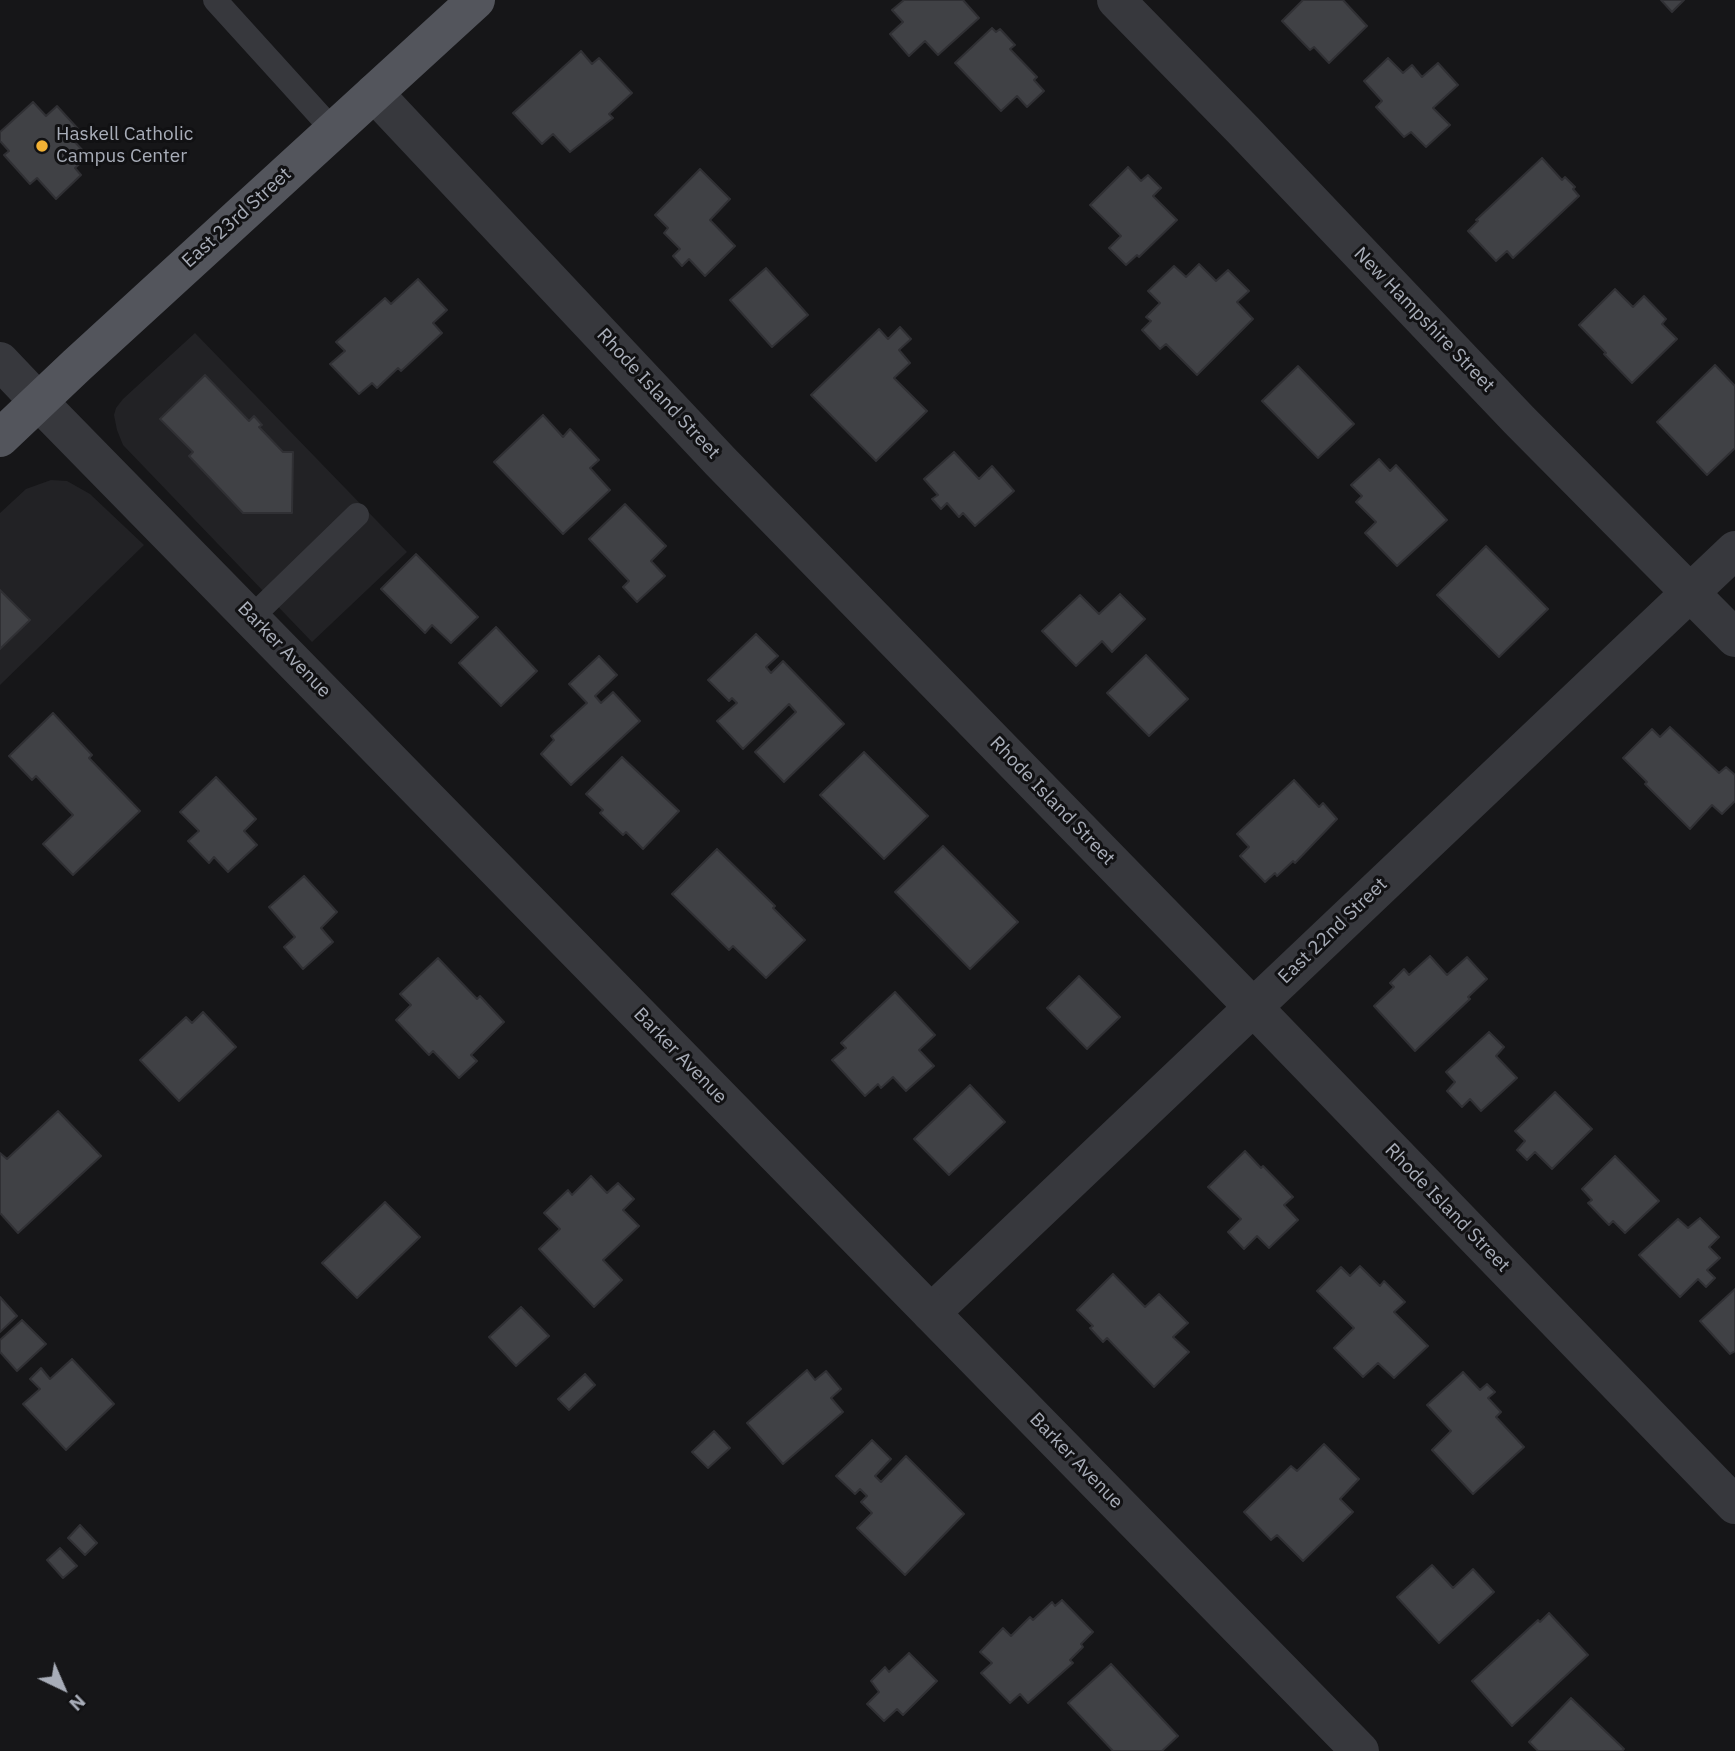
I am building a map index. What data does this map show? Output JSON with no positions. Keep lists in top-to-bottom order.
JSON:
{
  "streets": {
    "main road": ["East 23rd Street"],
    "street": [
      "New Hampshire Street",
      "Rhode Island Street",
      "Barker Avenue",
      "East 22nd Street"
    ]
  },
  "crossings": [
    ["East 23rd Street", "Rhode Island Street"],
    ["East 23rd Street", "Barker Avenue"],
    ["New Hampshire Street", "East 22nd Street"],
    ["Rhode Island Street", "East 22nd Street"],
    ["Barker Avenue", "East 22nd Street"]
  ],
  "places": ["Haskell Catholic Campus Center"],
  "north": "bottom right"
}
